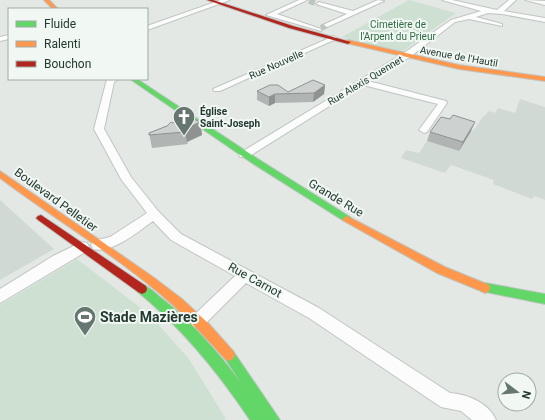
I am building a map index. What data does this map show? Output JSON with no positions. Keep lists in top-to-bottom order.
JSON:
{
  "streets": {
    "street": [
      "Avenue de l'Hautil",
      "Rue Nouvelle",
      "Rue Alexis Quennet",
      "Grande Rue",
      "Boulevard Pelletier",
      "Rue Carnot"
    ]
  },
  "crossings": [
    ["Avenue de l'Hautil", "Rue Nouvelle"],
    ["Avenue de l'Hautil", "Rue Alexis Quennet"],
    ["Rue Alexis Quennet", "Grande Rue"]
  ],
  "parks": ["Cimetière de l'Arpent du Prieur"],
  "places": {
    "church": ["Église Saint-Joseph"],
    "sports": ["Stade Mazières"]
  },
  "legend": ["Fluide", "Ralenti", "Bouchon"],
  "north": "right"
}
